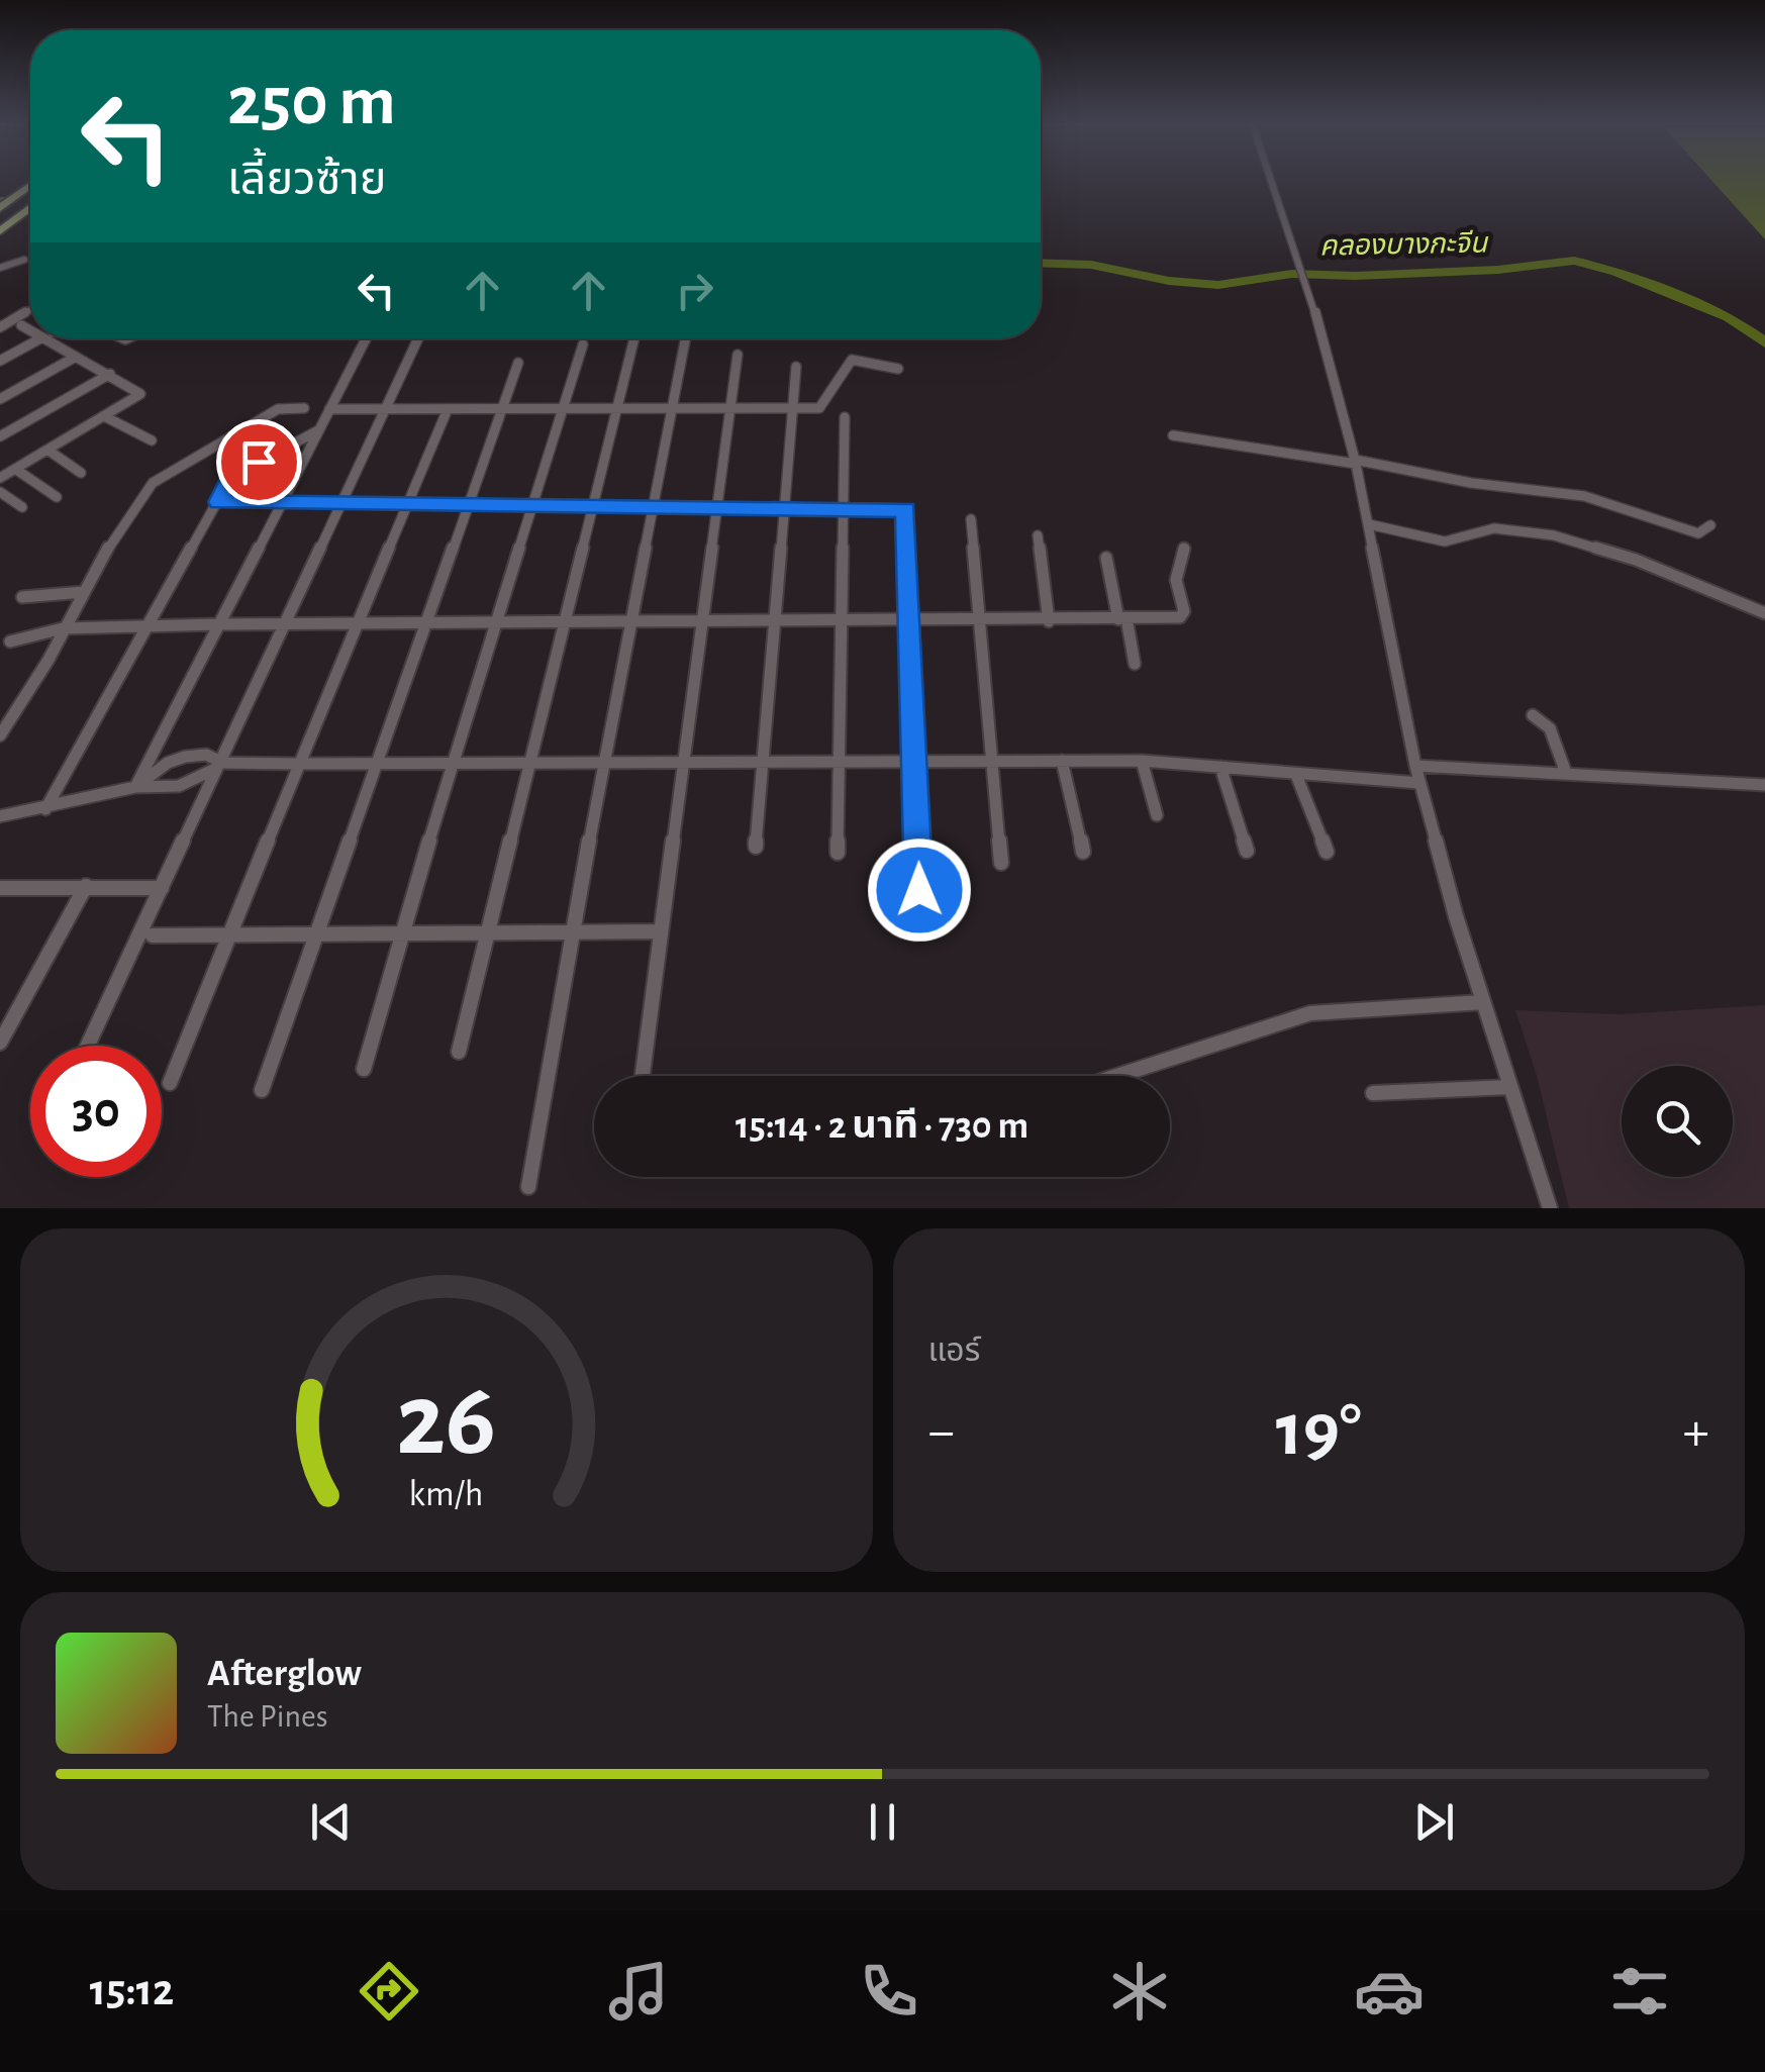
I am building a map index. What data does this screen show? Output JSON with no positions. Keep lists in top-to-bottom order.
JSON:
{
  "water": ["คลองบางกะจีน"],
  "page": {
    "turn": ["250 m", "เลี้ยวซ้าย"],
    "limit": "30",
    "trip": "15:14 · 2 นาที · 730 m",
    "tile": "แอร์",
    "heat": ["−", "19°", "+"],
    "song": ["Afterglow", "The Pines"],
    "tabs": "15:12",
    "gauge": ["26", "km/h"]
  }
}
